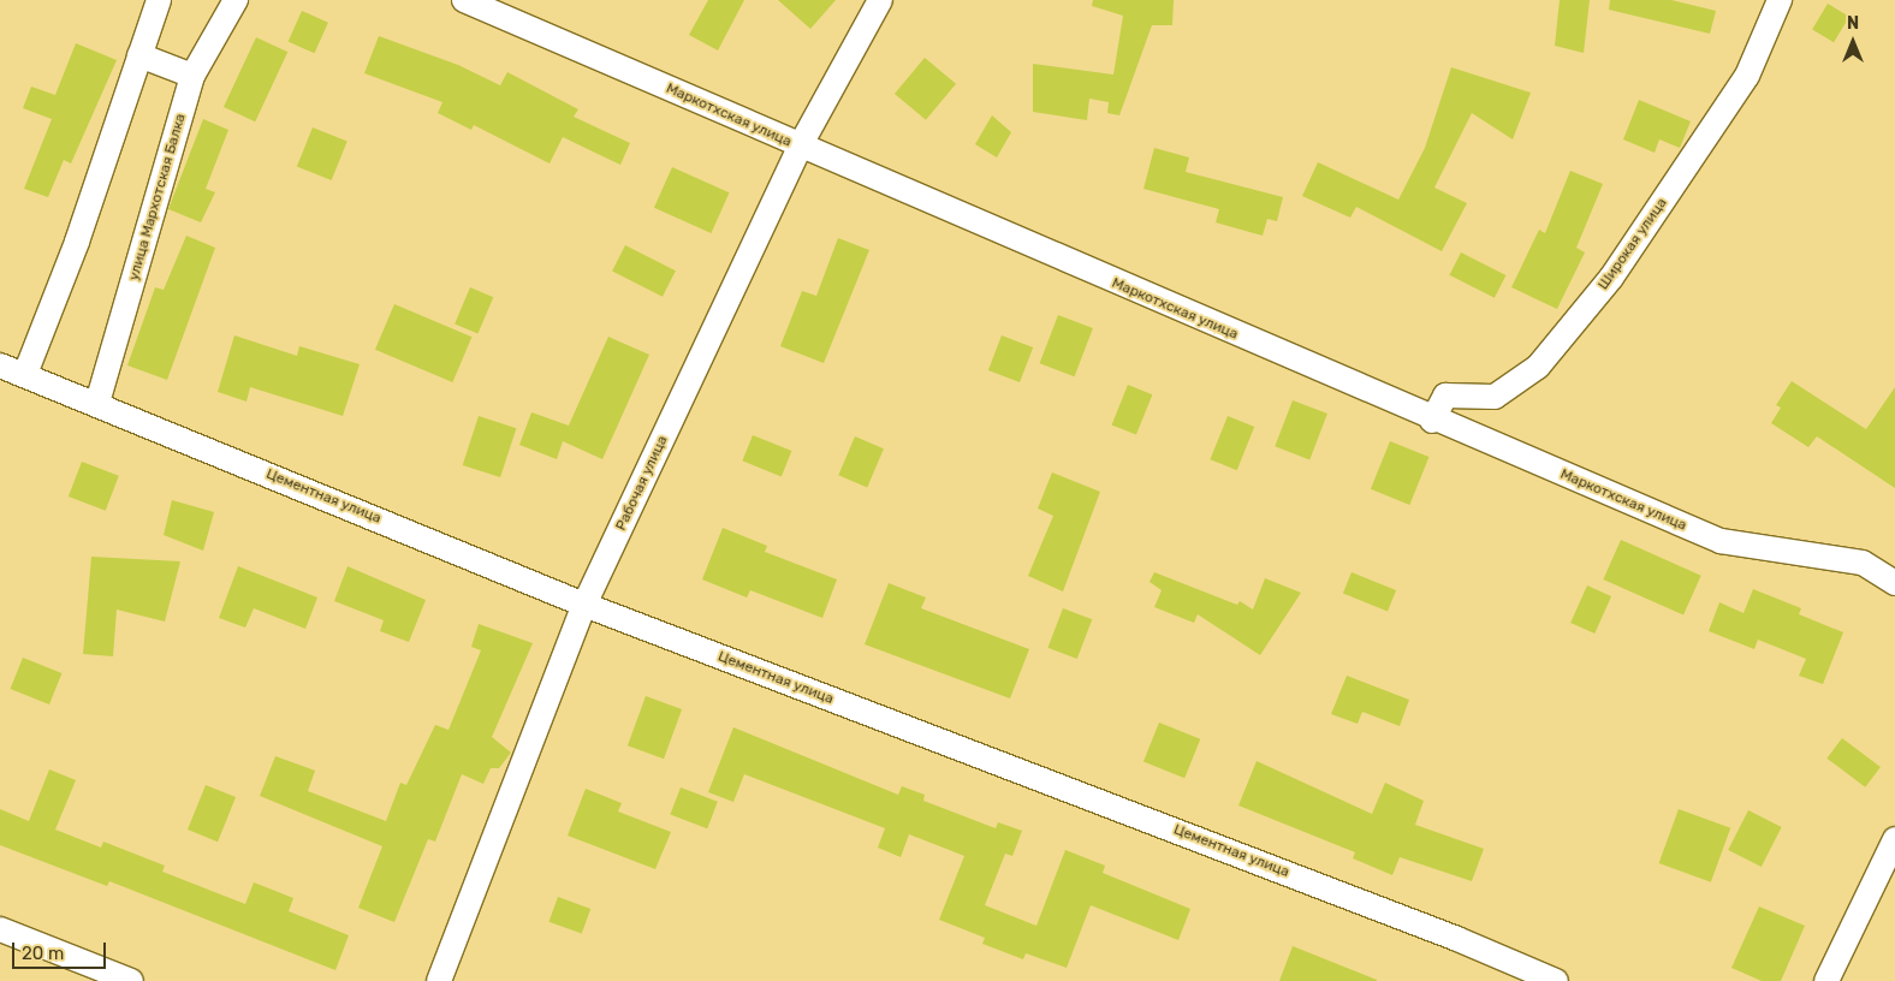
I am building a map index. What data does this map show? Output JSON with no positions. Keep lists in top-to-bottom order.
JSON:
{
  "streets": {
    "street": [
      "Маркотхская улица",
      "улица Мархотская Балка",
      "Широкая улица",
      "Рабочая улица",
      "Цементная улица"
    ]
  },
  "crossings": [
    ["Маркотхская улица", "Широкая улица"],
    ["Маркотхская улица", "Рабочая улица"],
    ["улица Мархотская Балка", "Цементная улица"],
    ["Рабочая улица", "Цементная улица"]
  ],
  "scale_bar": "20 m",
  "north": "top"
}
